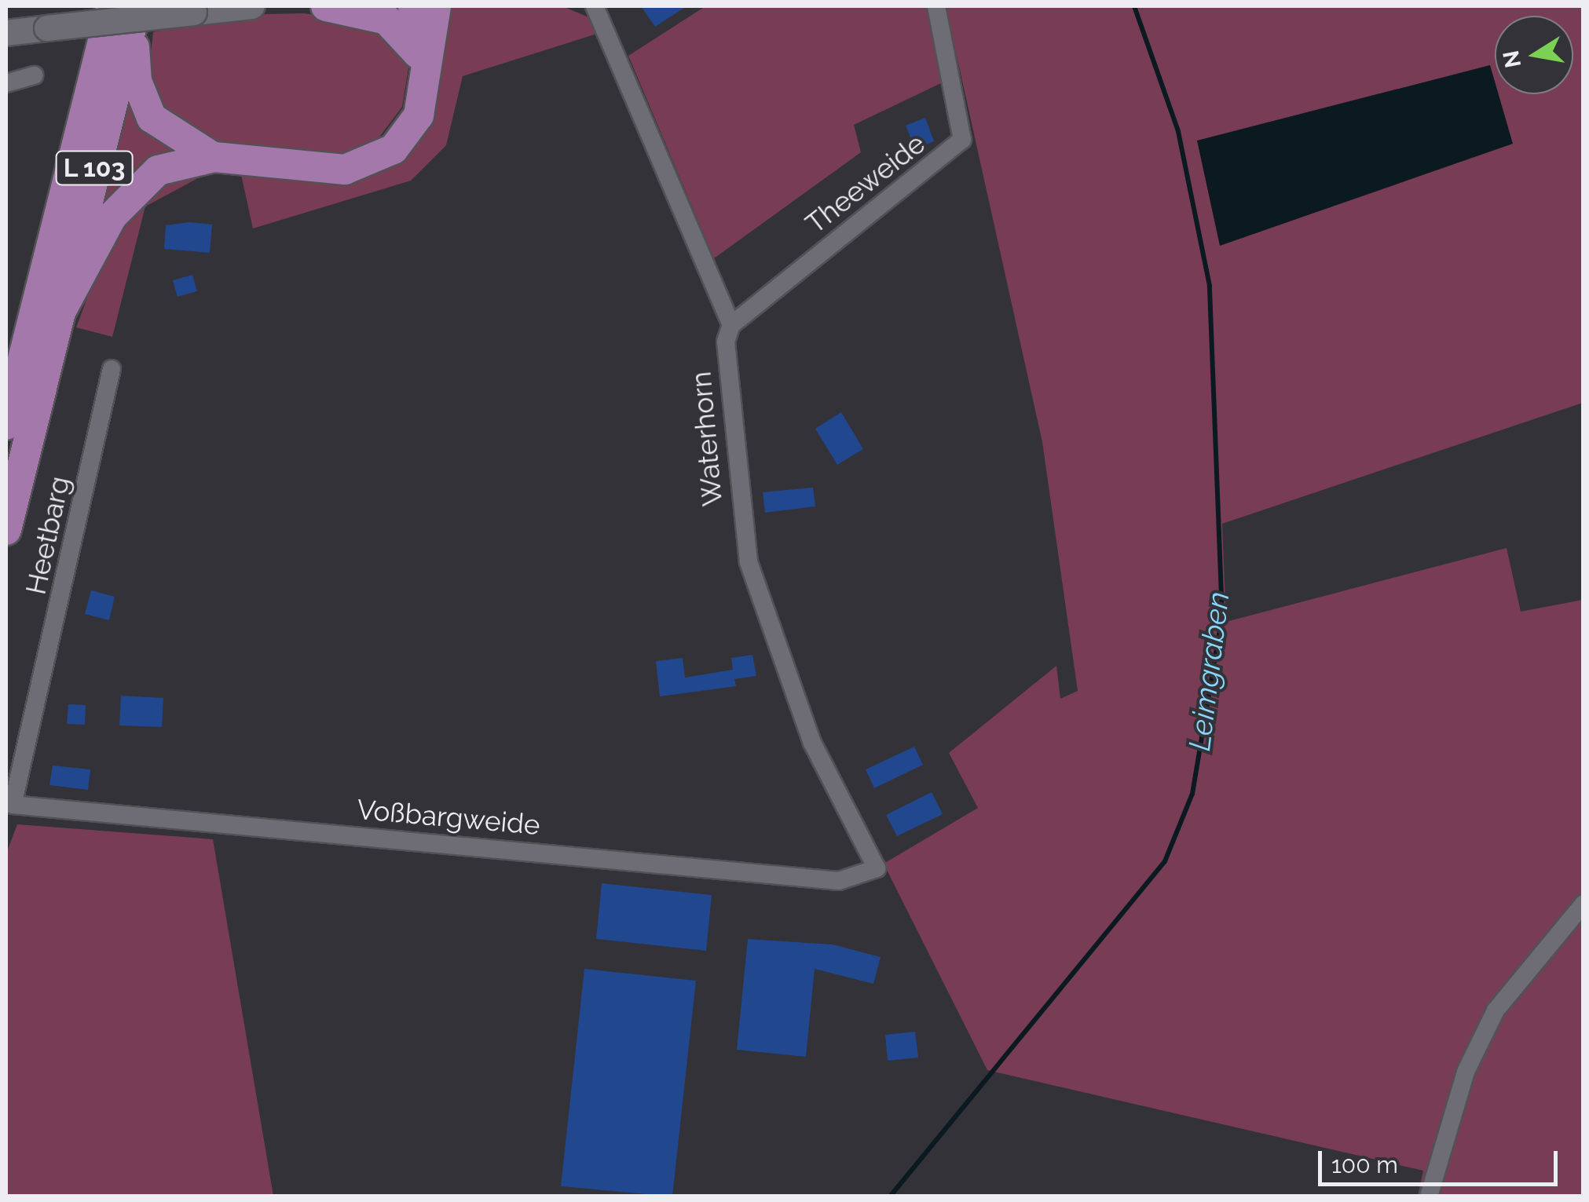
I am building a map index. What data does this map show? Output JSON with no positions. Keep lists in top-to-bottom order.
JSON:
{
  "streets": {
    "highway": ["L 103"],
    "street": [
      "Theeweide",
      "Waterhorn",
      "Heetbarg",
      "Voßbargweide"
    ]
  },
  "crossings": [
    ["Theeweide", "Waterhorn"],
    ["Waterhorn", "Voßbargweide"],
    ["Heetbarg", "Voßbargweide"]
  ],
  "water": ["Leimgraben"],
  "scale_bar": "100 m",
  "north": "left"
}
